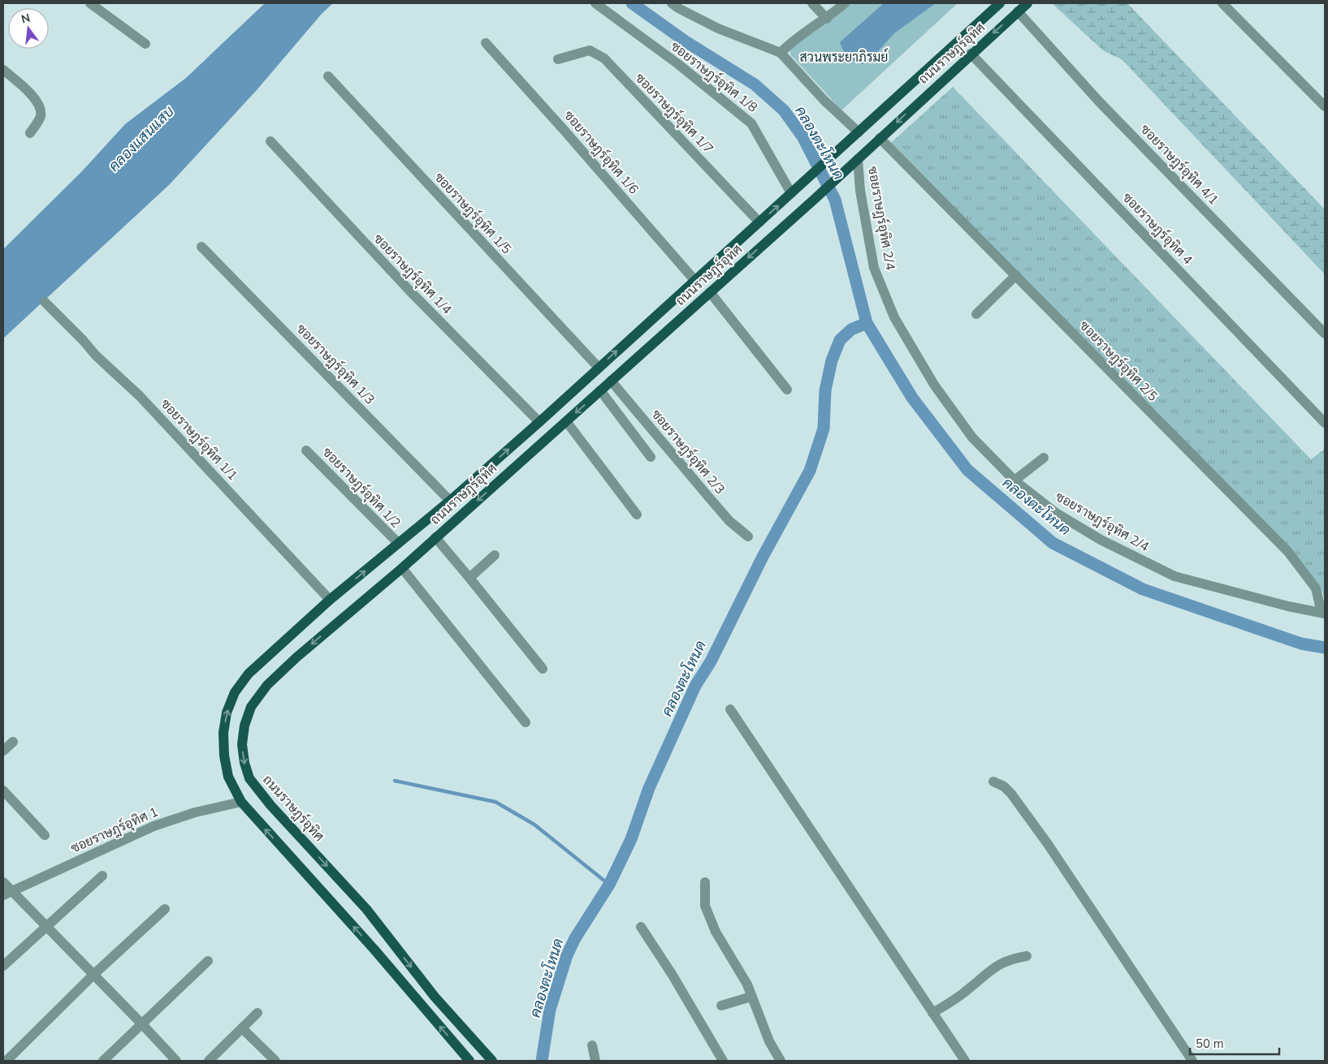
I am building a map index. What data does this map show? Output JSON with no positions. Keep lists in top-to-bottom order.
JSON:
{
  "streets": {
    "main road": ["ถนนราษฎร์อุทิศ"],
    "street": [
      "ซอยราษฎร์อุทิศ 1/8",
      "ซอยราษฎร์อุทิศ 1/7",
      "ซอยราษฎร์อุทิศ 1/6",
      "ซอยราษฎร์อุทิศ 4/1",
      "ซอยราษฎร์อุทิศ 1/5",
      "ซอยราษฎร์อุทิศ 2/4",
      "ซอยราษฎร์อุทิศ 4",
      "ซอยราษฎร์อุทิศ 1/4",
      "ซอยราษฎร์อุทิศ 2/5",
      "ซอยราษฎร์อุทิศ 1/3",
      "ซอยราษฎร์อุทิศ 1/1",
      "ซอยราษฎร์อุทิศ 2/3",
      "ซอยราษฎร์อุทิศ 1/2",
      "ซอยราษฎร์อุทิศ 1"
    ]
  },
  "crossings": [
    ["ถนนราษฎร์อุทิศ", "ซอยราษฎร์อุทิศ 1/8"],
    ["ถนนราษฎร์อุทิศ", "ซอยราษฎร์อุทิศ 1/7"],
    ["ถนนราษฎร์อุทิศ", "ซอยราษฎร์อุทิศ 1/6"],
    ["ถนนราษฎร์อุทิศ", "ซอยราษฎร์อุทิศ 4/1"],
    ["ถนนราษฎร์อุทิศ", "ซอยราษฎร์อุทิศ 1/5"],
    ["ถนนราษฎร์อุทิศ", "ซอยราษฎร์อุทิศ 2/4"],
    ["ถนนราษฎร์อุทิศ", "ซอยราษฎร์อุทิศ 4"],
    ["ถนนราษฎร์อุทิศ", "ซอยราษฎร์อุทิศ 1/4"],
    ["ถนนราษฎร์อุทิศ", "ซอยราษฎร์อุทิศ 2/5"],
    ["ถนนราษฎร์อุทิศ", "ซอยราษฎร์อุทิศ 1/3"],
    ["ถนนราษฎร์อุทิศ", "ซอยราษฎร์อุทิศ 1/1"],
    ["ถนนราษฎร์อุทิศ", "ซอยราษฎร์อุทิศ 2/3"],
    ["ถนนราษฎร์อุทิศ", "ซอยราษฎร์อุทิศ 1/2"],
    ["ถนนราษฎร์อุทิศ", "ซอยราษฎร์อุทิศ 1"],
    ["ซอยราษฎร์อุทิศ 2/4", "ซอยราษฎร์อุทิศ 2/5"]
  ],
  "water": ["คลองแสนแสบ", "คลองตะโหนด"],
  "parks": ["สวนพระยาภิรมย์"],
  "scale_bar": "50 m",
  "north": "top"
}
